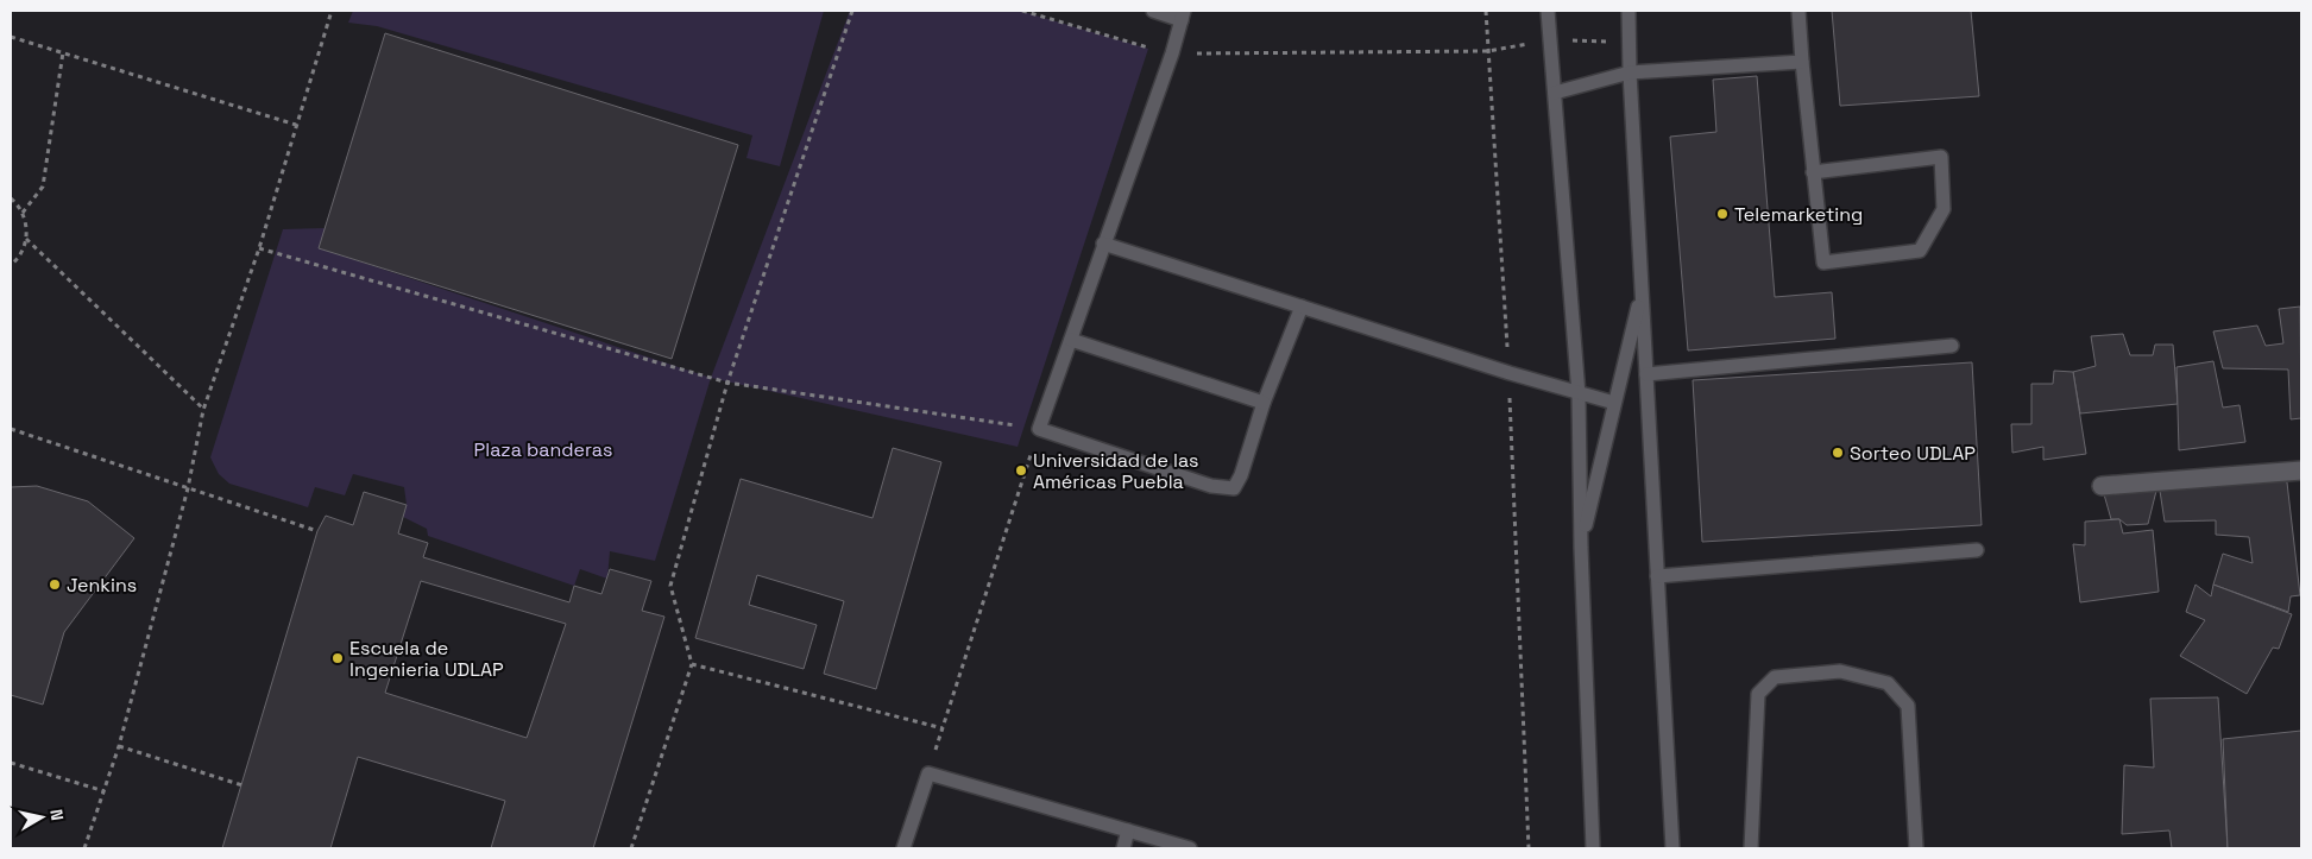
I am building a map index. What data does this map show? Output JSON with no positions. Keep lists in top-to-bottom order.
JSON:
{
  "parks": ["Plaza banderas"],
  "places": [
    "Telemarketing",
    "Sorteo UDLAP",
    "Universidad de las Américas Puebla",
    "Jenkins",
    "Escuela de Ingenieria UDLAP"
  ],
  "north": "right"
}
